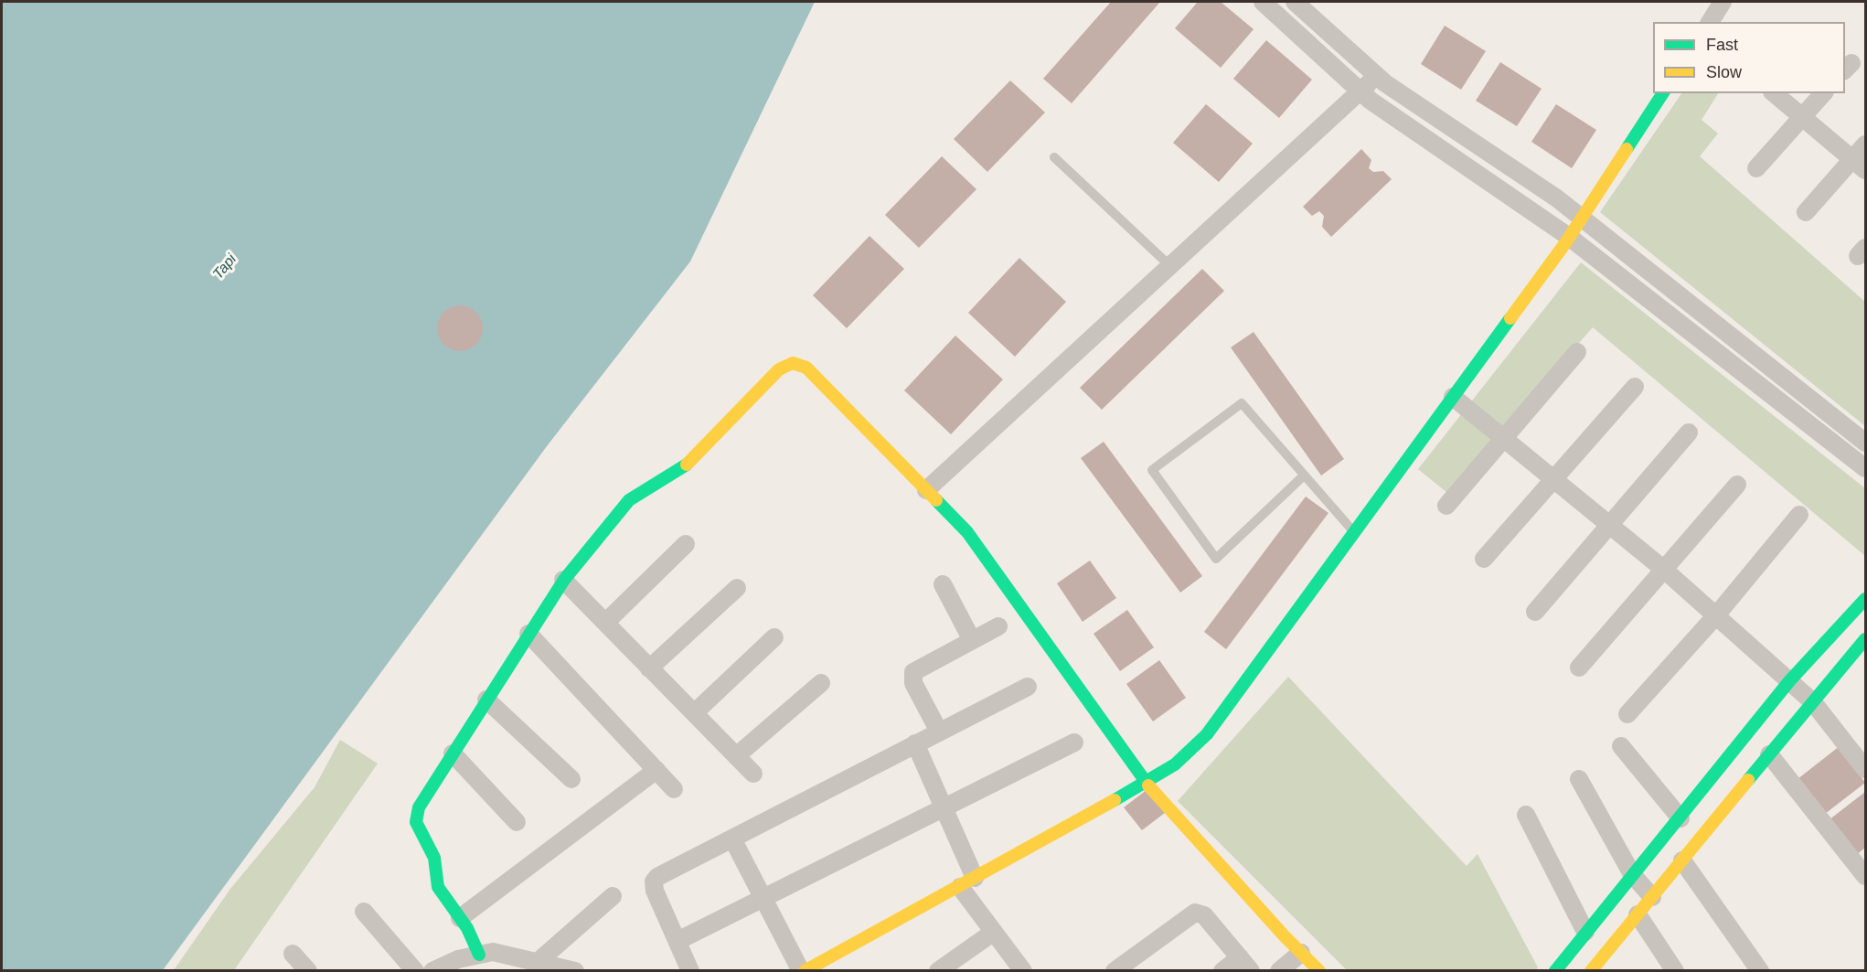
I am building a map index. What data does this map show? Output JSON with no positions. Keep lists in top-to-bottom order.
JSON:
{
  "water": ["Tapi"],
  "legend": ["Fast", "Slow"]
}
